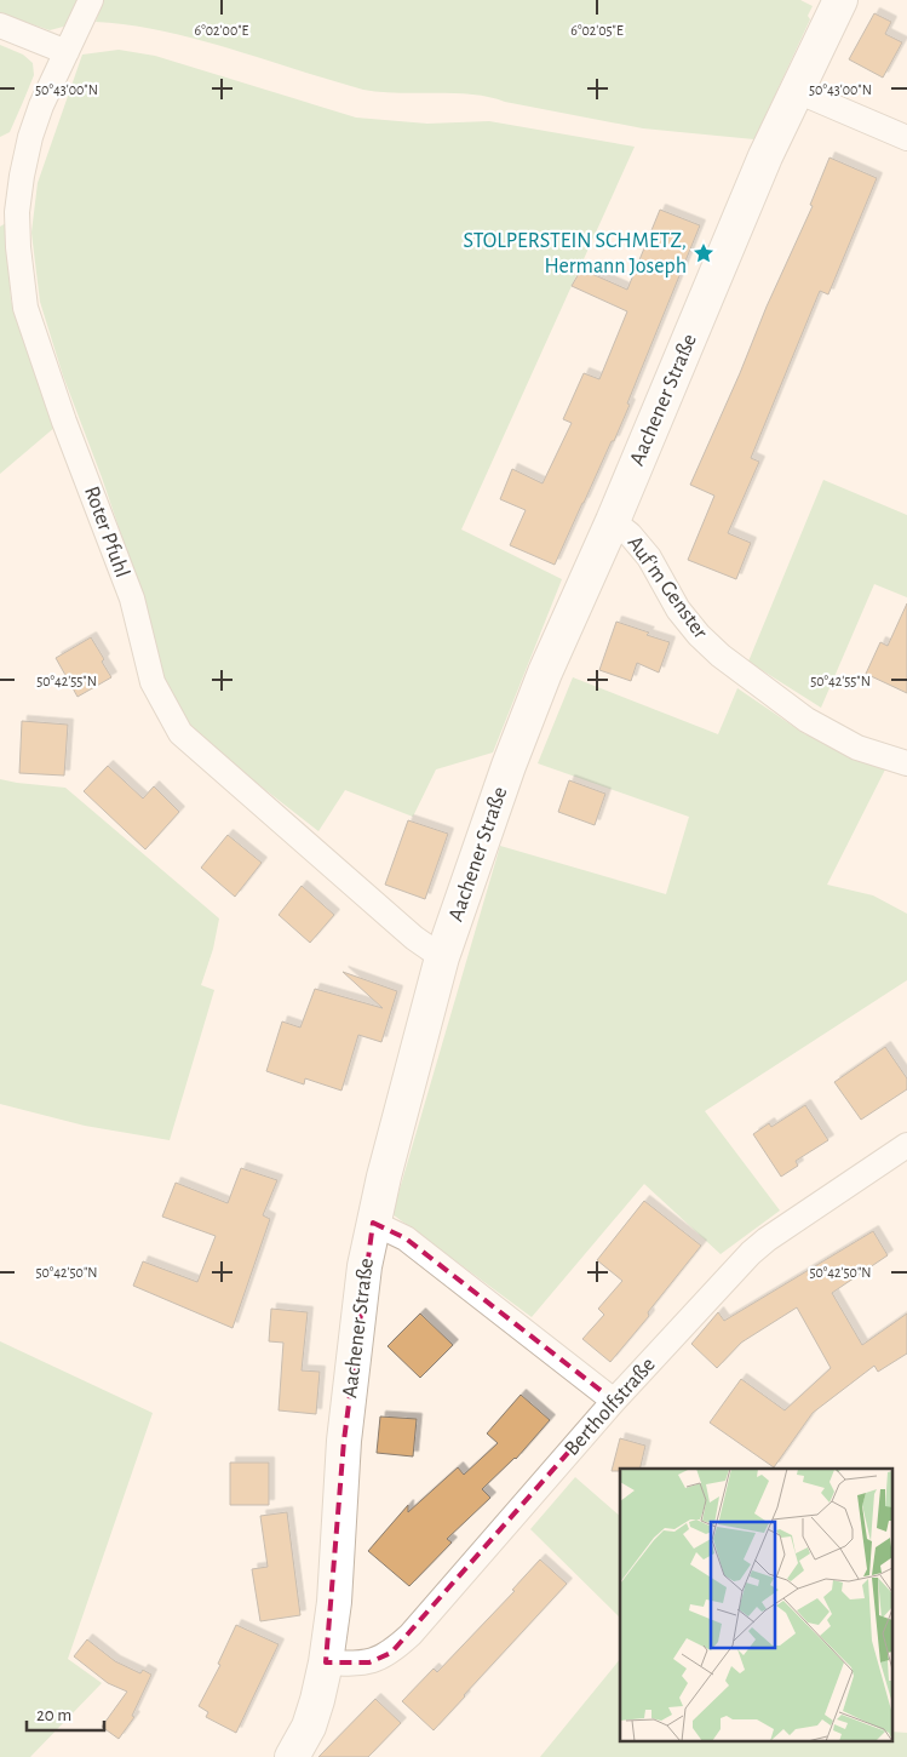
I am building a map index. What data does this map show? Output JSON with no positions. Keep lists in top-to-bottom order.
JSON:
{
  "streets": {
    "street": [
      "Aachener Straße",
      "Roter Pfuhl",
      "Auf'm Genster",
      "Bertholfstraße"
    ]
  },
  "crossings": [
    ["Aachener Straße", "Roter Pfuhl"],
    ["Aachener Straße", "Auf'm Genster"],
    ["Aachener Straße", "Bertholfstraße"]
  ],
  "places": {
    "place": ["STOLPERSTEIN SCHMETZ, Hermann Joseph"]
  },
  "scale_bar": "20 m",
  "coordinates": [
    "6°02'00\"E",
    "6°02'05\"E",
    "50°43'00\"N",
    "50°42'55\"N",
    "50°42'50\"N"
  ]
}
